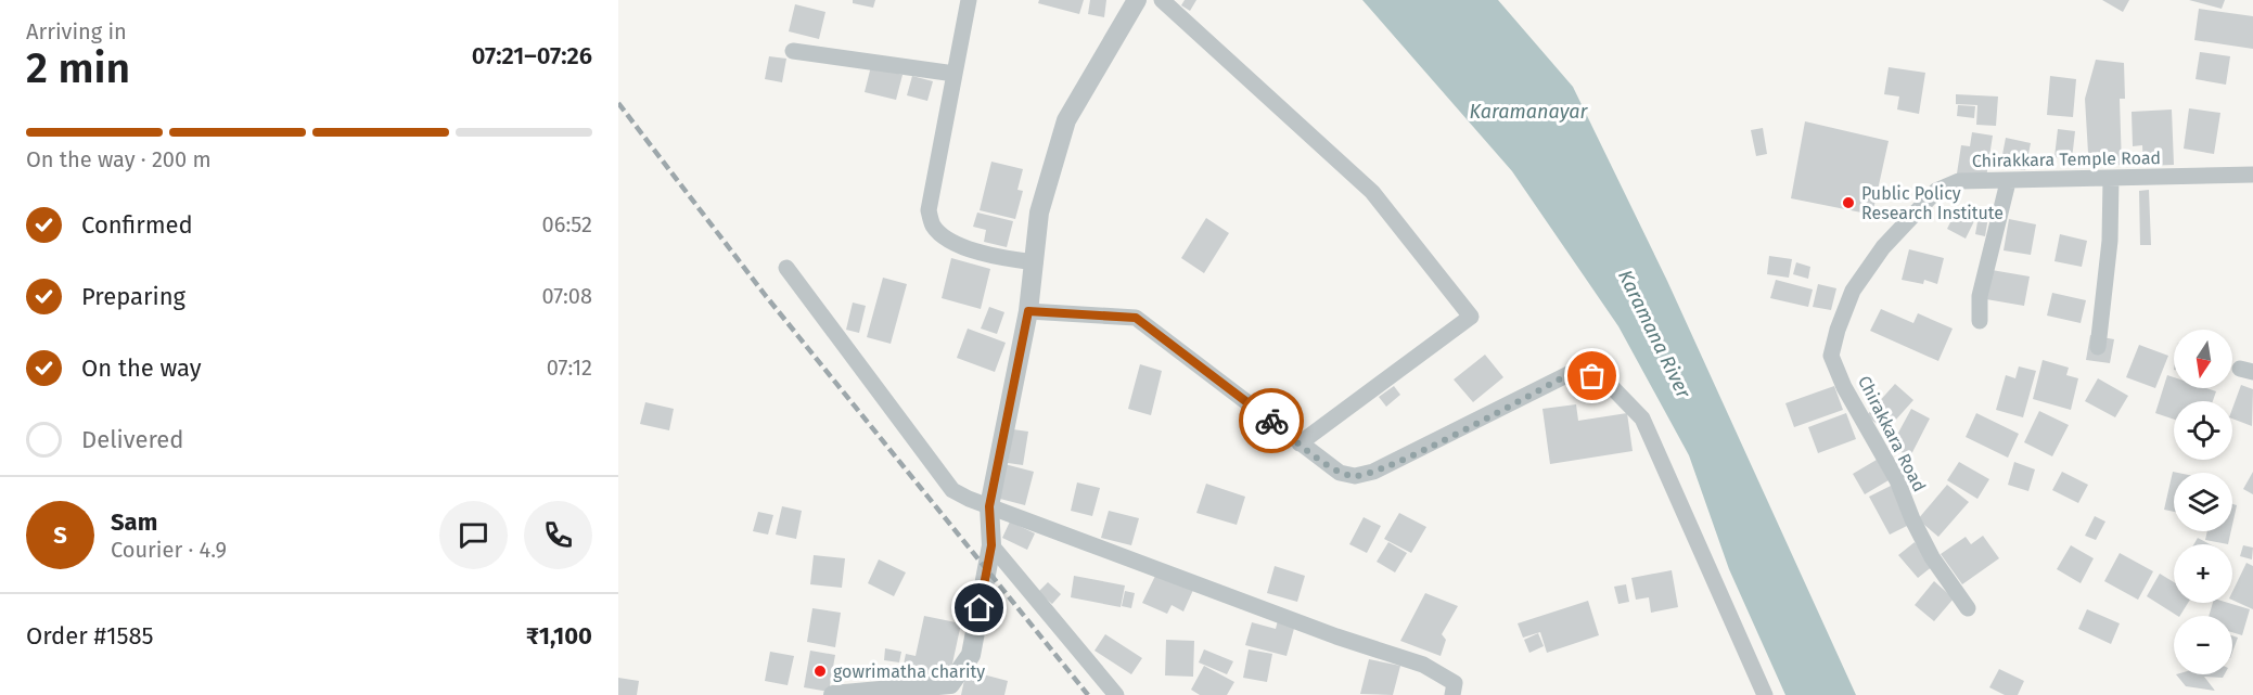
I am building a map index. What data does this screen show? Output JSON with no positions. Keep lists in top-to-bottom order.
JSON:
{
  "streets": {
    "street": ["Chirakkara Temple Road", "Chirakkara Road"]
  },
  "crossings": [
    ["Chirakkara Temple Road", "Chirakkara Road"]
  ],
  "water": ["Karamanayar", "Karamana River"],
  "places": ["Public Policy Research Institute", "gowrimatha charity"],
  "north": "bottom",
  "page": {
    "heading": ["2 min", "Arriving in", "07:21–07:26"],
    "panel": [
      "Sam",
      "Courier · 4.9",
      "Order #1585",
      "₹1,100"
    ],
    "bar": "On the way · 200 m",
    "list": [
      ["Confirmed", "06:52"],
      ["Preparing", "07:08"],
      ["On the way", "07:12"],
      "Delivered"
    ],
    "map_buttons": ["+", "−"],
    "round": "S"
  }
}
